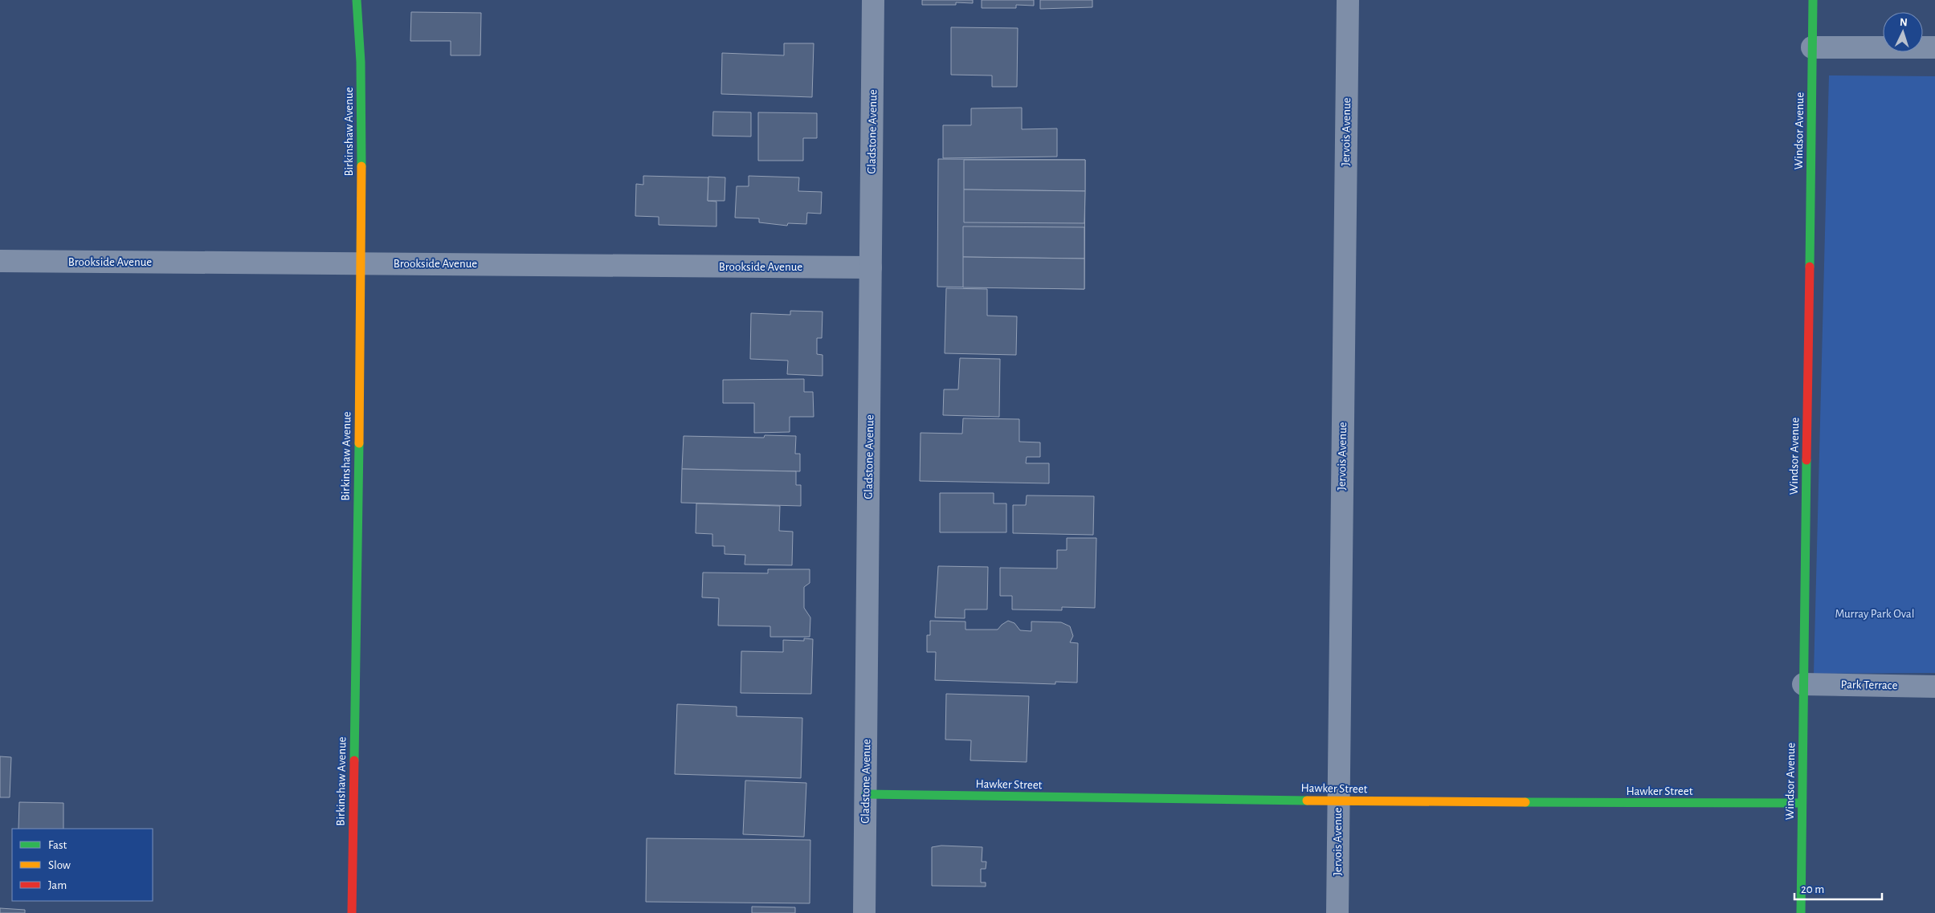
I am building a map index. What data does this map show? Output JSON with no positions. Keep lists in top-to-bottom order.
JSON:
{
  "streets": {
    "street": [
      "Windsor Avenue",
      "Birkinshaw Avenue",
      "Gladstone Avenue",
      "Jervois Avenue",
      "Brookside Avenue",
      "Park Terrace",
      "Hawker Street"
    ]
  },
  "crossings": [
    ["Windsor Avenue", "Park Terrace"],
    ["Windsor Avenue", "Hawker Street"],
    ["Birkinshaw Avenue", "Brookside Avenue"],
    ["Gladstone Avenue", "Brookside Avenue"],
    ["Gladstone Avenue", "Hawker Street"],
    ["Jervois Avenue", "Hawker Street"]
  ],
  "parks": ["Murray Park Oval"],
  "legend": ["Fast", "Slow", "Jam"],
  "scale_bar": "20 m",
  "north": "top"
}
